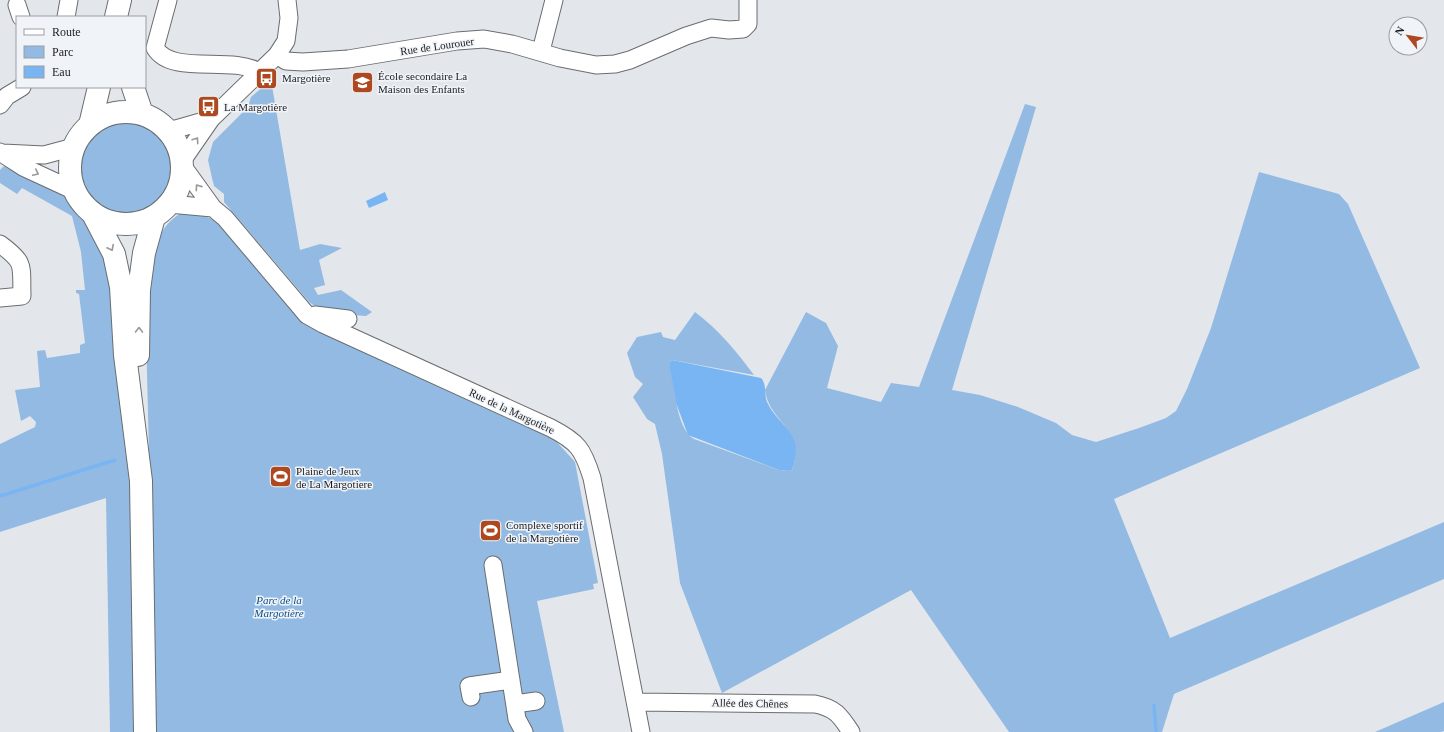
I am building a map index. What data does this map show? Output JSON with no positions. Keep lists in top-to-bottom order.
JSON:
{
  "streets": {
    "street": ["Rue de Lourouer", "Rue de la Margotière", "Allée des Chênes"]
  },
  "crossings": [
    ["Rue de la Margotière", "Allée des Chênes"]
  ],
  "parks": ["Parc de la Margotière"],
  "places": {
    "bus stop": ["Margotière", "La Margotière"],
    "school or university": ["École secondaire La Maison des Enfants"],
    "sports": ["Plaine de Jeux de La Margotiere", "Complexe sportif de la Margotière"]
  },
  "legend": ["Route", "Parc", "Eau"],
  "north": "top left"
}
